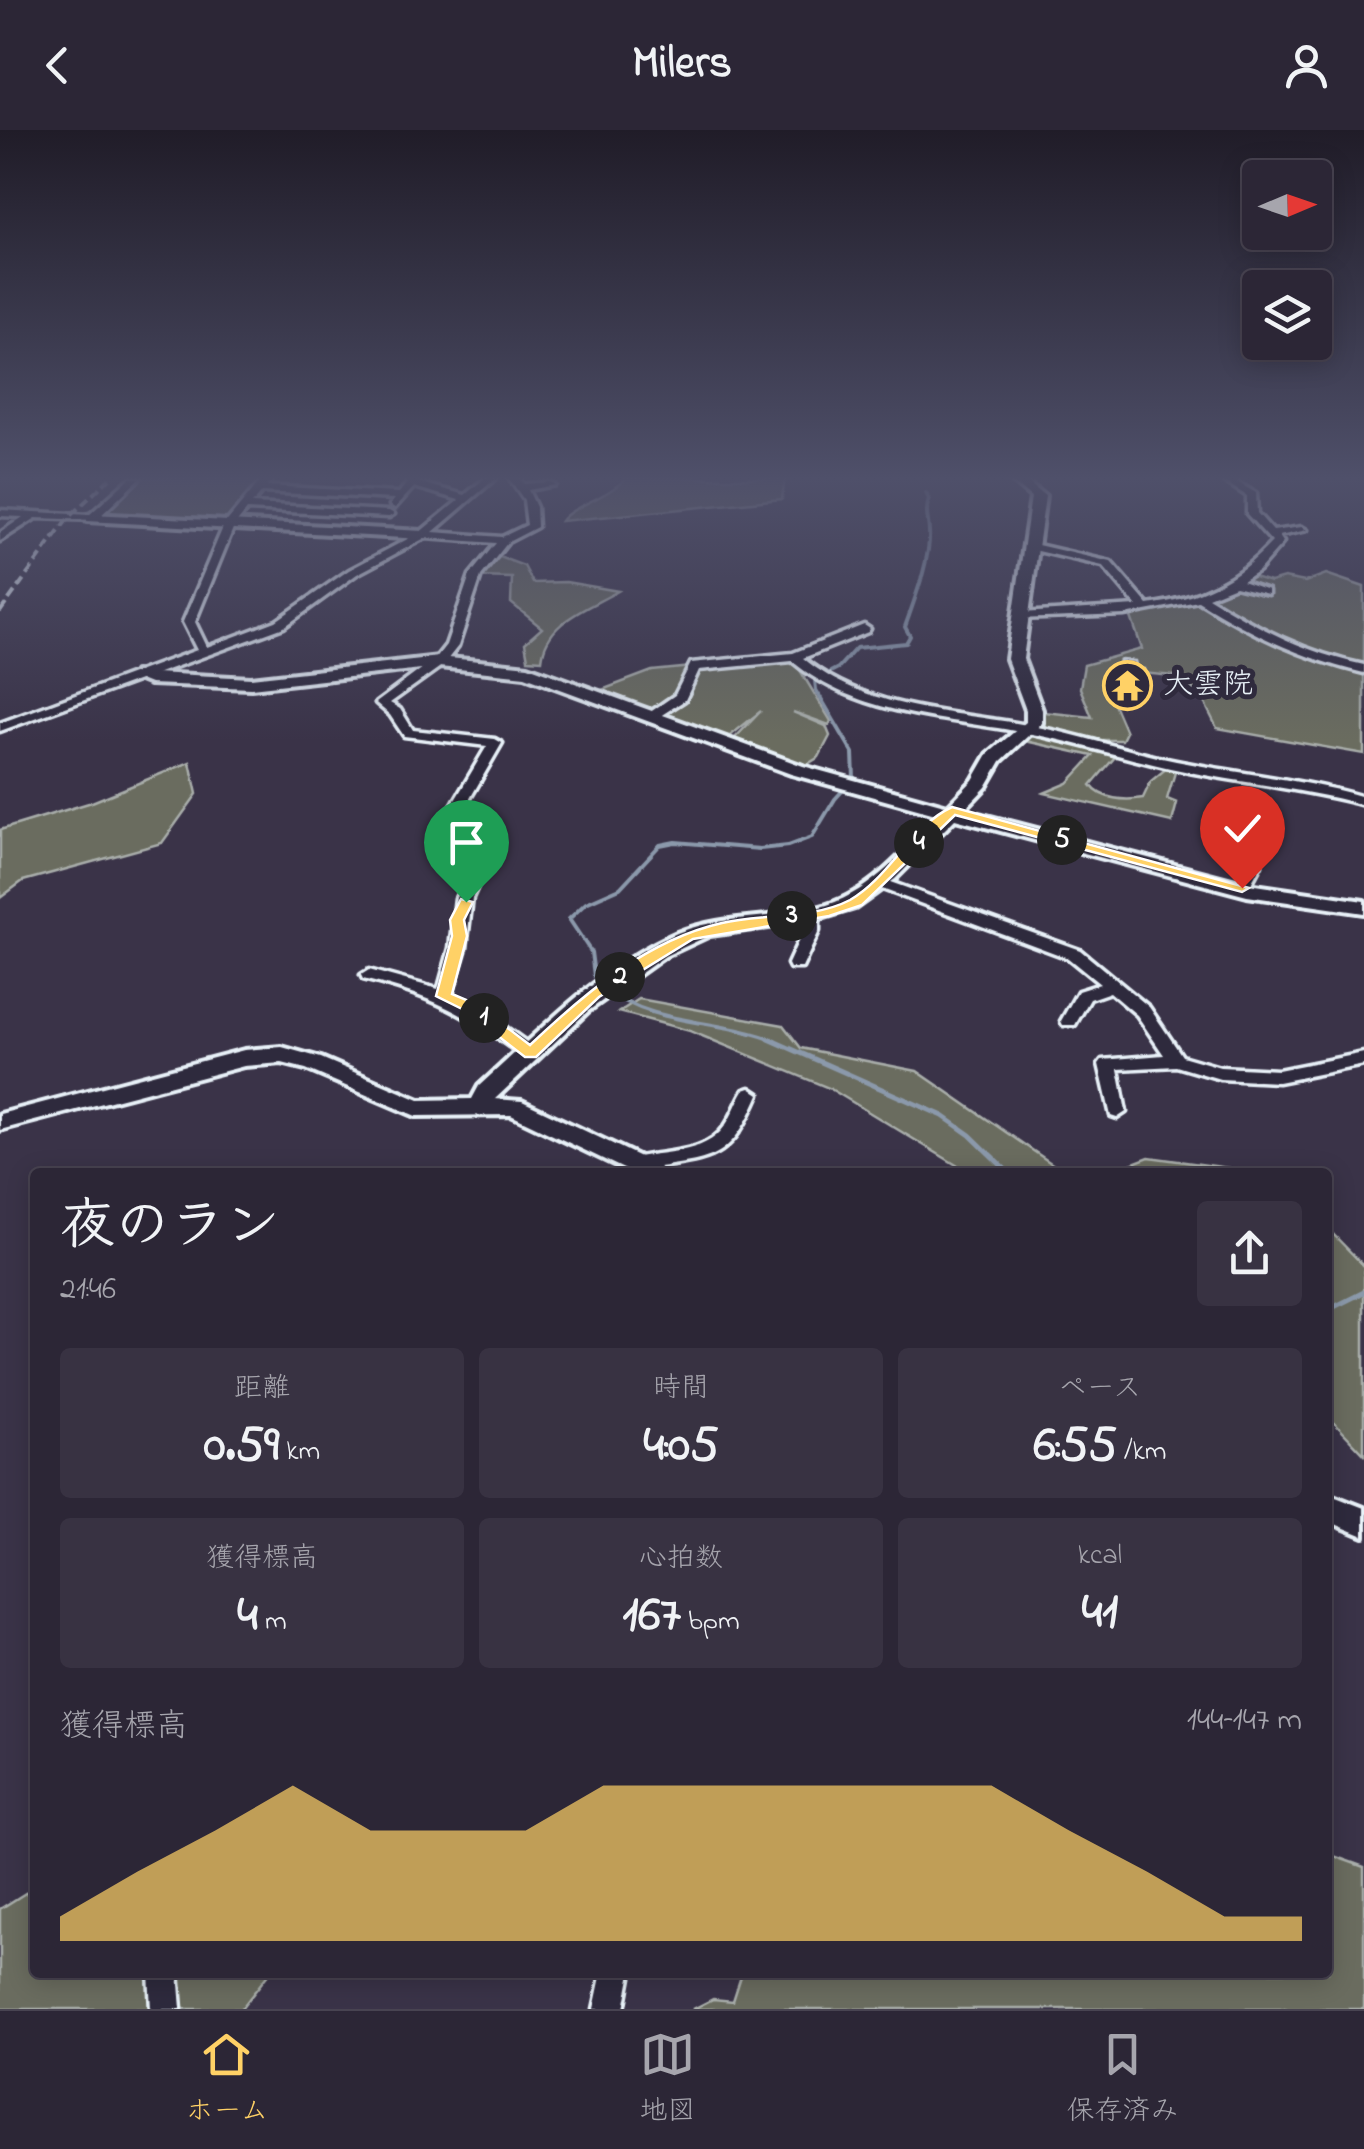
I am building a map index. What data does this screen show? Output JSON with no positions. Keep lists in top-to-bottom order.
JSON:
{
  "places": {
    "temple": ["大雲院"]
  },
  "north": "right",
  "page": {
    "header": "Milers",
    "pins": [
      "5",
      "4",
      "3",
      "2",
      "1"
    ],
    "heading": ["夜のラン", "21:46"],
    "stats": [
      ["距離", "0.59 km"],
      ["時間", "4:05"],
      ["ペース", "6:55 /km"],
      ["獲得標高", "4 m"],
      ["心拍数", "167 bpm"],
      ["kcal", "41"]
    ],
    "chart": ["獲得標高", "144–147 m"],
    "tabs": ["ホーム", "地図", "保存済み"]
  }
}
